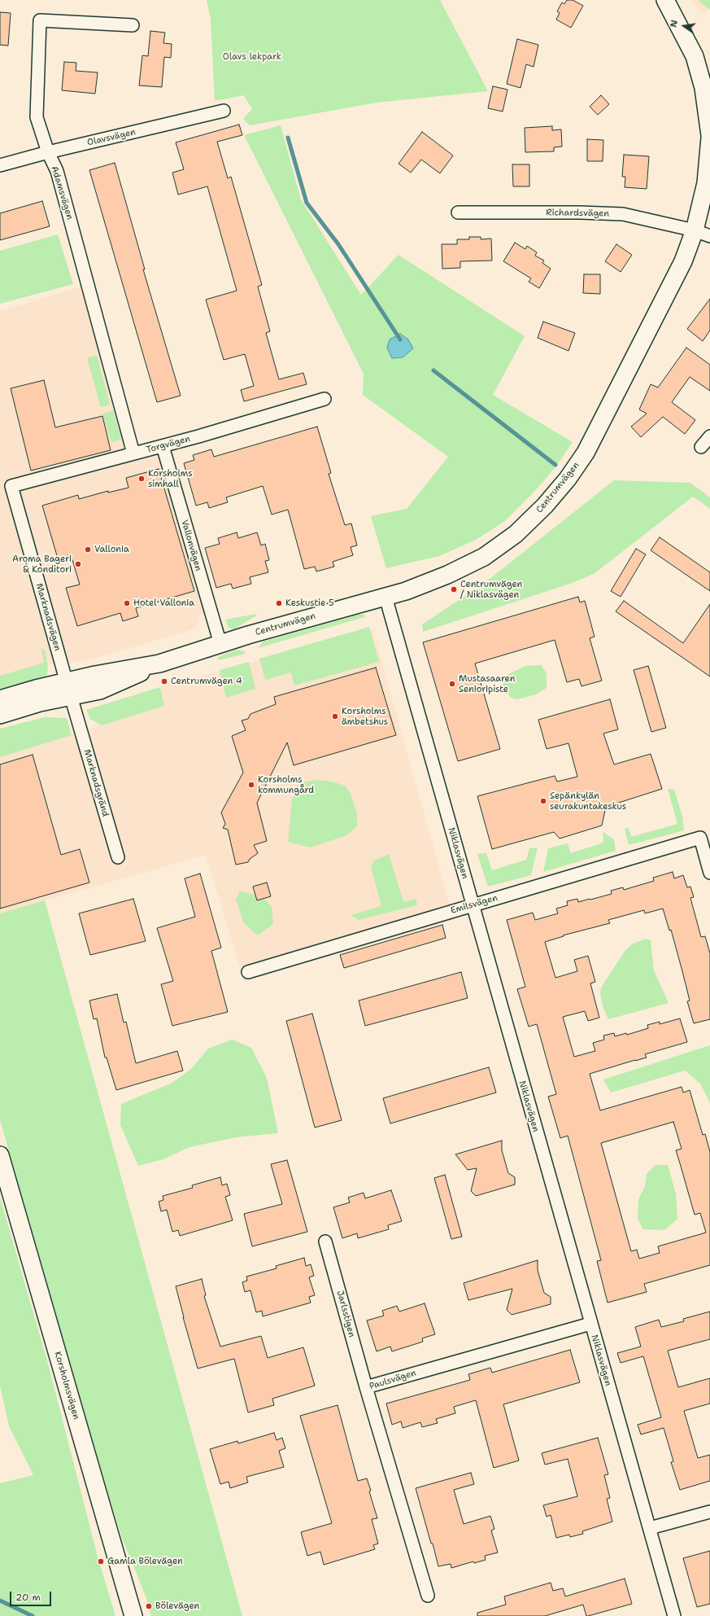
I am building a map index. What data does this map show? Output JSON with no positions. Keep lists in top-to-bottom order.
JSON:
{
  "streets": {
    "main road": ["Centrumvägen", "Korsholmsvägen"],
    "street": [
      "Olavsvägen",
      "Adamsvägen",
      "Richardsvägen",
      "Torgvägen",
      "Vallonvägen",
      "Marknadsvägen",
      "Marknadsgränd",
      "Niklasvägen",
      "Emilsvägen",
      "Jarlsstigen",
      "Paulsvägen"
    ]
  },
  "crossings": [
    ["Olavsvägen", "Adamsvägen"],
    ["Adamsvägen", "Torgvägen"],
    ["Richardsvägen", "Centrumvägen"],
    ["Torgvägen", "Vallonvägen"],
    ["Torgvägen", "Marknadsvägen"],
    ["Centrumvägen", "Vallonvägen"],
    ["Centrumvägen", "Marknadsvägen"],
    ["Centrumvägen", "Marknadsgränd"],
    ["Centrumvägen", "Niklasvägen"],
    ["Marknadsvägen", "Marknadsgränd"],
    ["Niklasvägen", "Emilsvägen"],
    ["Niklasvägen", "Paulsvägen"],
    ["Jarlsstigen", "Paulsvägen"]
  ],
  "parks": ["Olavs lekpark"],
  "places": [
    "Korsholms simhall",
    "Vallonia",
    "Aroma Bageri & Konditori",
    "Centrumvägen / Niklasvägen",
    "Hotel Vallonia",
    "Keskustie 5",
    "Centrumvägen 4",
    "Mustasaaren Senioripiste",
    "Korsholms ämbetshus",
    "Korsholms kommungård",
    "Sepänkylän seurakuntakeskus",
    "Gamla Bölevägen",
    "Bölevägen"
  ],
  "scale_bar": "20 m",
  "north": "left"
}
